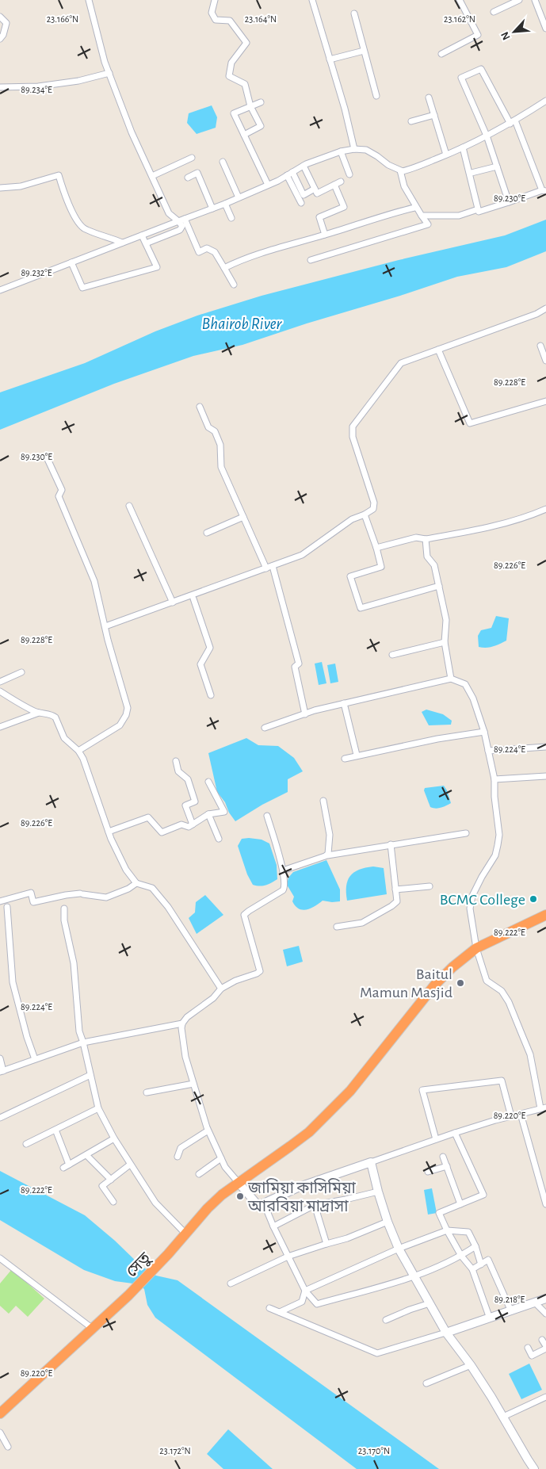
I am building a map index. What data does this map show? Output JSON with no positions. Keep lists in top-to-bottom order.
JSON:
{
  "streets": {
    "highway": ["সেতু"]
  },
  "water": ["Bhairob River"],
  "places": ["BCMC College", "Baitul Mamun Masjid", "জামিয়া কাসিমিয়া আরবিয়া মাদ্রাসা"],
  "north": "bottom left",
  "coordinates": [
    "23.166°N",
    "23.164°N",
    "23.162°N",
    "89.234°E",
    "89.230°E",
    "89.232°E",
    "89.228°E",
    "89.226°E",
    "89.224°E",
    "89.222°E",
    "89.220°E",
    "89.218°E",
    "23.172°N",
    "23.170°N"
  ]
}
